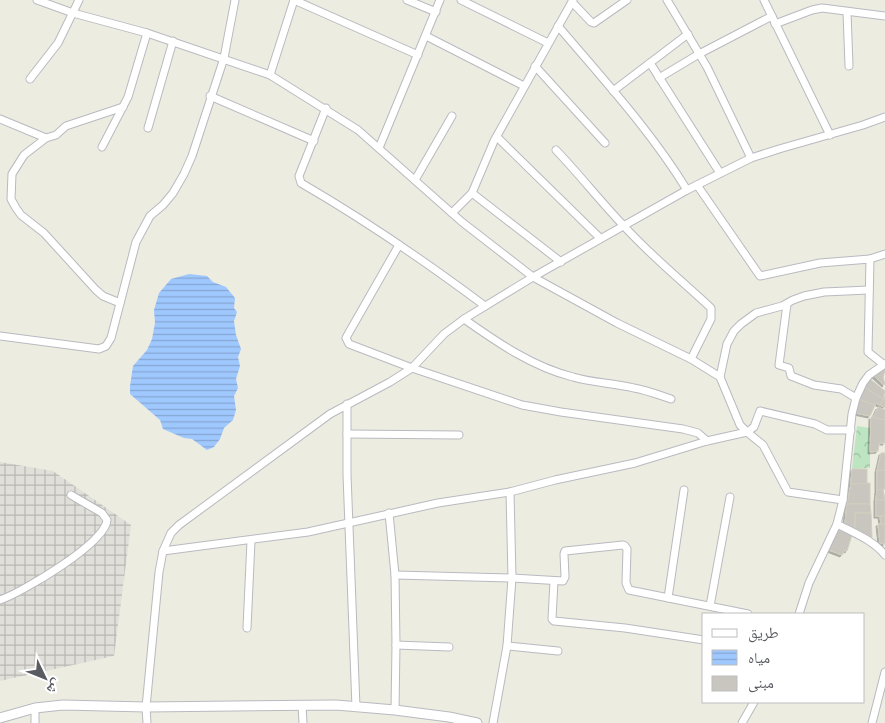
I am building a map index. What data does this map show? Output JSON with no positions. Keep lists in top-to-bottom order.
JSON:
{
  "legend": ["طريق", "مياه", "مبنى"],
  "north": "bottom right"
}
